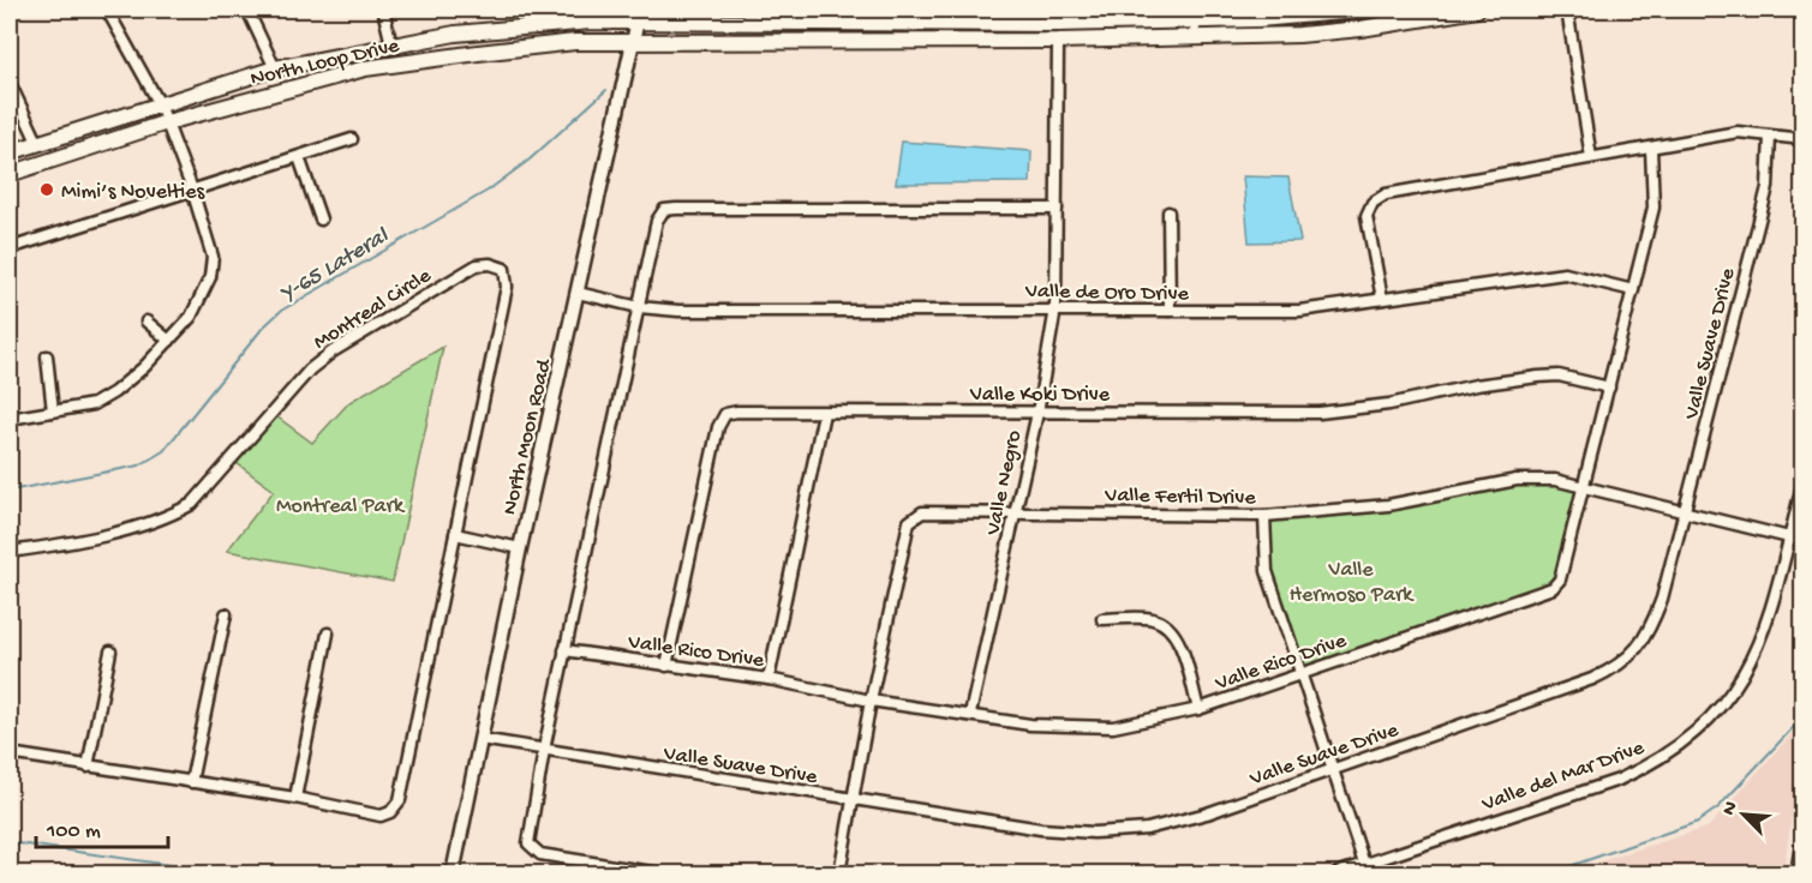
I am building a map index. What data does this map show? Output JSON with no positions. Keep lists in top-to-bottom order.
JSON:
{
  "streets": {
    "main road": ["North Loop Drive"],
    "street": [
      "Valle de Oro Drive",
      "Montreal Circle",
      "Valle Suave Drive",
      "Valle Koki Drive",
      "North Moon Road",
      "Valle Negro",
      "Valle Fertil Drive",
      "Valle Rico Drive",
      "Valle del Mar Drive"
    ]
  },
  "crossings": [
    ["North Loop Drive", "North Moon Road"],
    ["North Loop Drive", "Valle Negro"],
    ["Valle de Oro Drive", "North Moon Road"],
    ["Valle de Oro Drive", "Valle Negro"],
    ["Valle de Oro Drive", "Valle Rico Drive"],
    ["Valle Suave Drive", "North Moon Road"],
    ["Valle Suave Drive", "Valle Fertil Drive"],
    ["Valle Koki Drive", "Valle Negro"],
    ["Valle Koki Drive", "Valle Rico Drive"],
    ["Valle Negro", "Valle Fertil Drive"],
    ["Valle Negro", "Valle Rico Drive"],
    ["Valle Fertil Drive", "Valle Rico Drive"],
    ["Valle Fertil Drive", "Valle del Mar Drive"]
  ],
  "water": ["Y-65 Lateral"],
  "parks": ["Montreal Park", "Valle Hermoso Park"],
  "places": ["Mimi’s Novelties"],
  "scale_bar": "100 m",
  "north": "top left"
}
